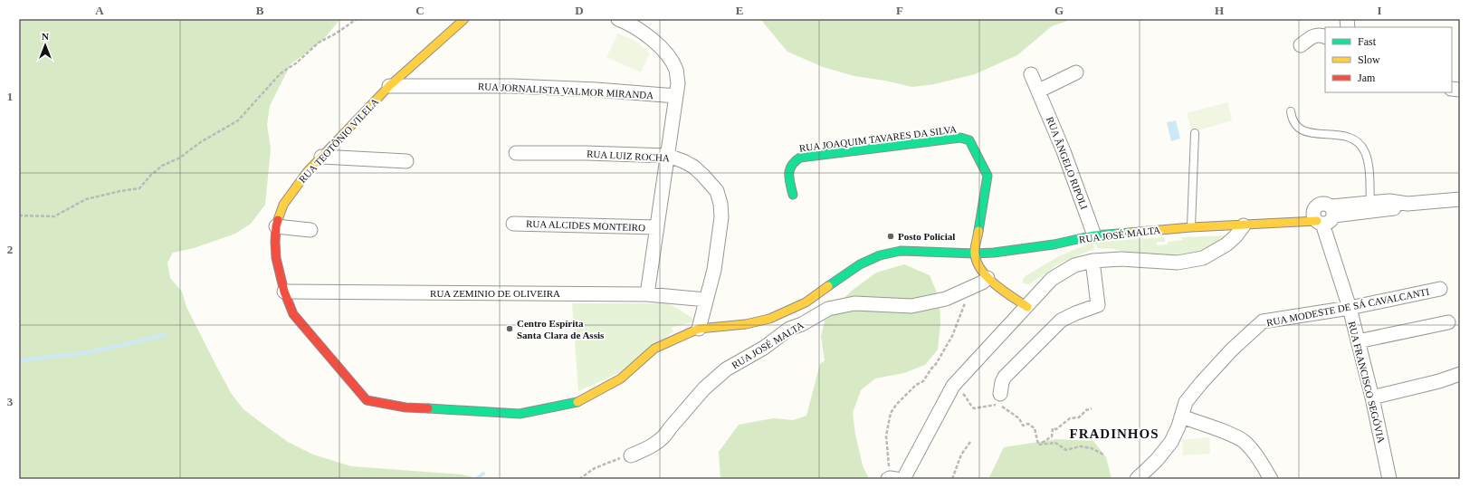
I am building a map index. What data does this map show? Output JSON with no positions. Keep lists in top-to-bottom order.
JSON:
{
  "streets": {
    "street": [
      "RUA JORNALISTA VALMOR MIRANDA",
      "RUA JOAQUIM TAVARES DA SILVA",
      "RUA TEOTÔNIO VILELA",
      "RUA LUIZ ROCHA",
      "RUA ÂNGELO RIPOLI",
      "RUA ALCIDES MONTEIRO",
      "RUA JOSÉ MALTA",
      "RUA ZEMINIO DE OLIVEIRA",
      "RUA MODESTE DE SÁ CAVALCANTI",
      "RUA FRANCISCO SEGÓVIA"
    ]
  },
  "crossings": [
    ["RUA JORNALISTA VALMOR MIRANDA", "RUA TEOTÔNIO VILELA"],
    ["RUA JOAQUIM TAVARES DA SILVA", "RUA JOSÉ MALTA"],
    ["RUA TEOTÔNIO VILELA", "RUA JOSÉ MALTA"],
    ["RUA TEOTÔNIO VILELA", "RUA ZEMINIO DE OLIVEIRA"],
    ["RUA LUIZ ROCHA", "RUA JOSÉ MALTA"],
    ["RUA LUIZ ROCHA", "RUA ZEMINIO DE OLIVEIRA"],
    ["RUA ÂNGELO RIPOLI", "RUA JOSÉ MALTA"],
    ["RUA JOSÉ MALTA", "RUA ZEMINIO DE OLIVEIRA"],
    ["RUA JOSÉ MALTA", "RUA FRANCISCO SEGÓVIA"],
    ["RUA MODESTE DE SÁ CAVALCANTI", "RUA FRANCISCO SEGÓVIA"]
  ],
  "districts": ["FRADINHOS"],
  "places": ["Posto Policial", "Centro Espírita Santa Clara de Assis"],
  "legend": ["Fast", "Slow", "Jam"],
  "north": "top",
  "grid": {
    "columns": [
      "A",
      "B",
      "C",
      "D",
      "E",
      "F",
      "G",
      "H",
      "I"
    ],
    "rows": ["1", "2", "3"]
  }
}
